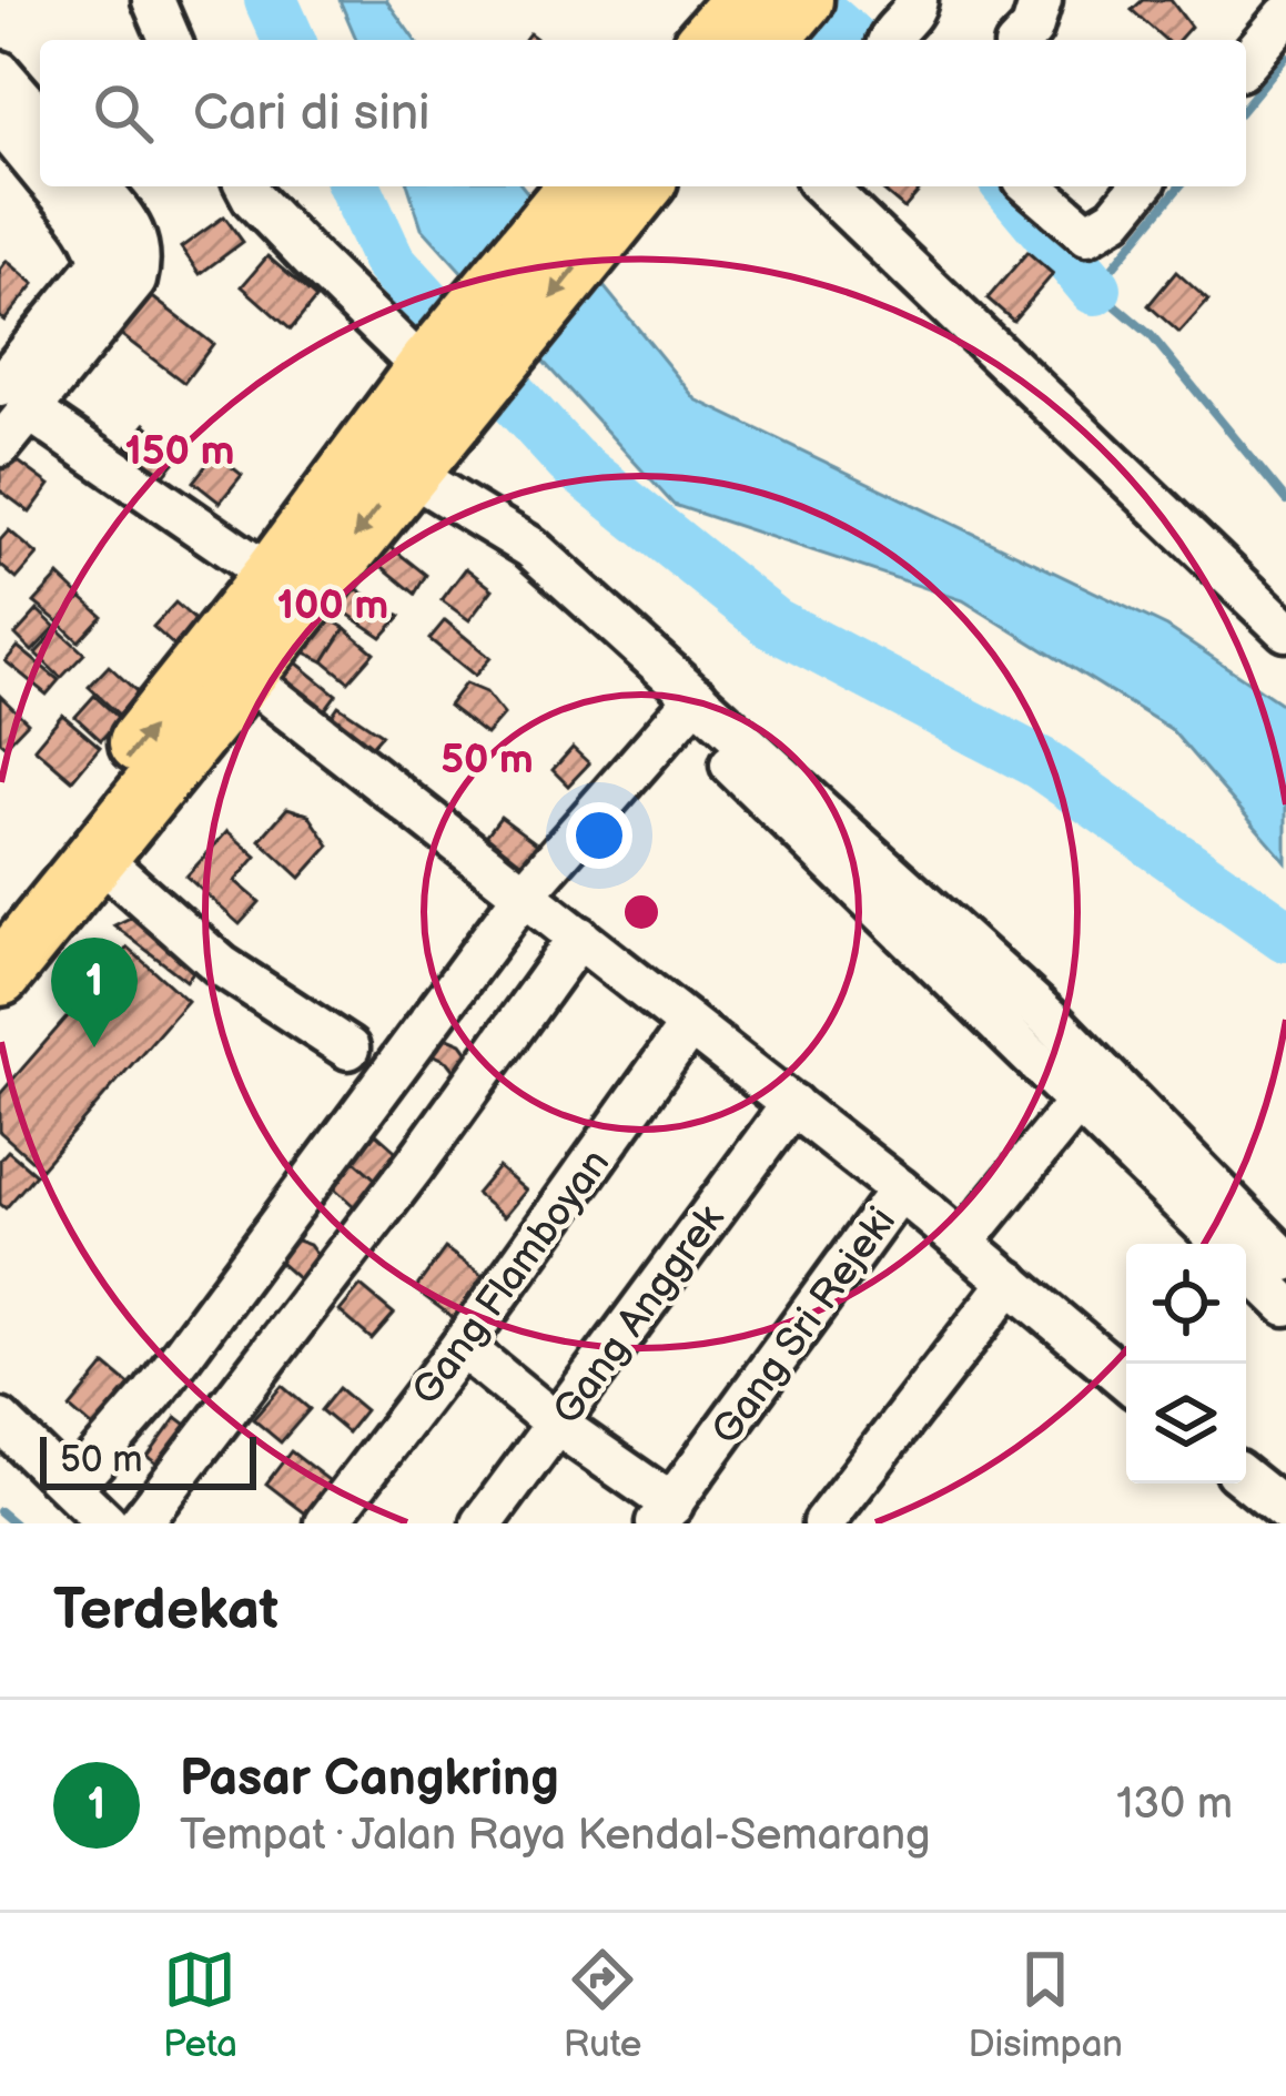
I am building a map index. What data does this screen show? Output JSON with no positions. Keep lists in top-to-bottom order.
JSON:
{
  "streets": {
    "street": ["Gang Flamboyan", "Gang Anggrek", "Gang Sri Rejeki"]
  },
  "scale_bar": "50 m",
  "page": {
    "search": "Cari di sini",
    "pins": "1",
    "scale": "50 m",
    "heading": "Terdekat",
    "list": [
      {
        "mark": "1",
        "name": "Pasar Cangkring",
        "note": "Tempat · Jalan Raya Kendal-Semarang",
        "value": "130 m"
      }
    ],
    "nav": ["Peta", "Rute", "Disimpan"]
  },
  "rings": ["150 m", "100 m", "50 m"]
}
